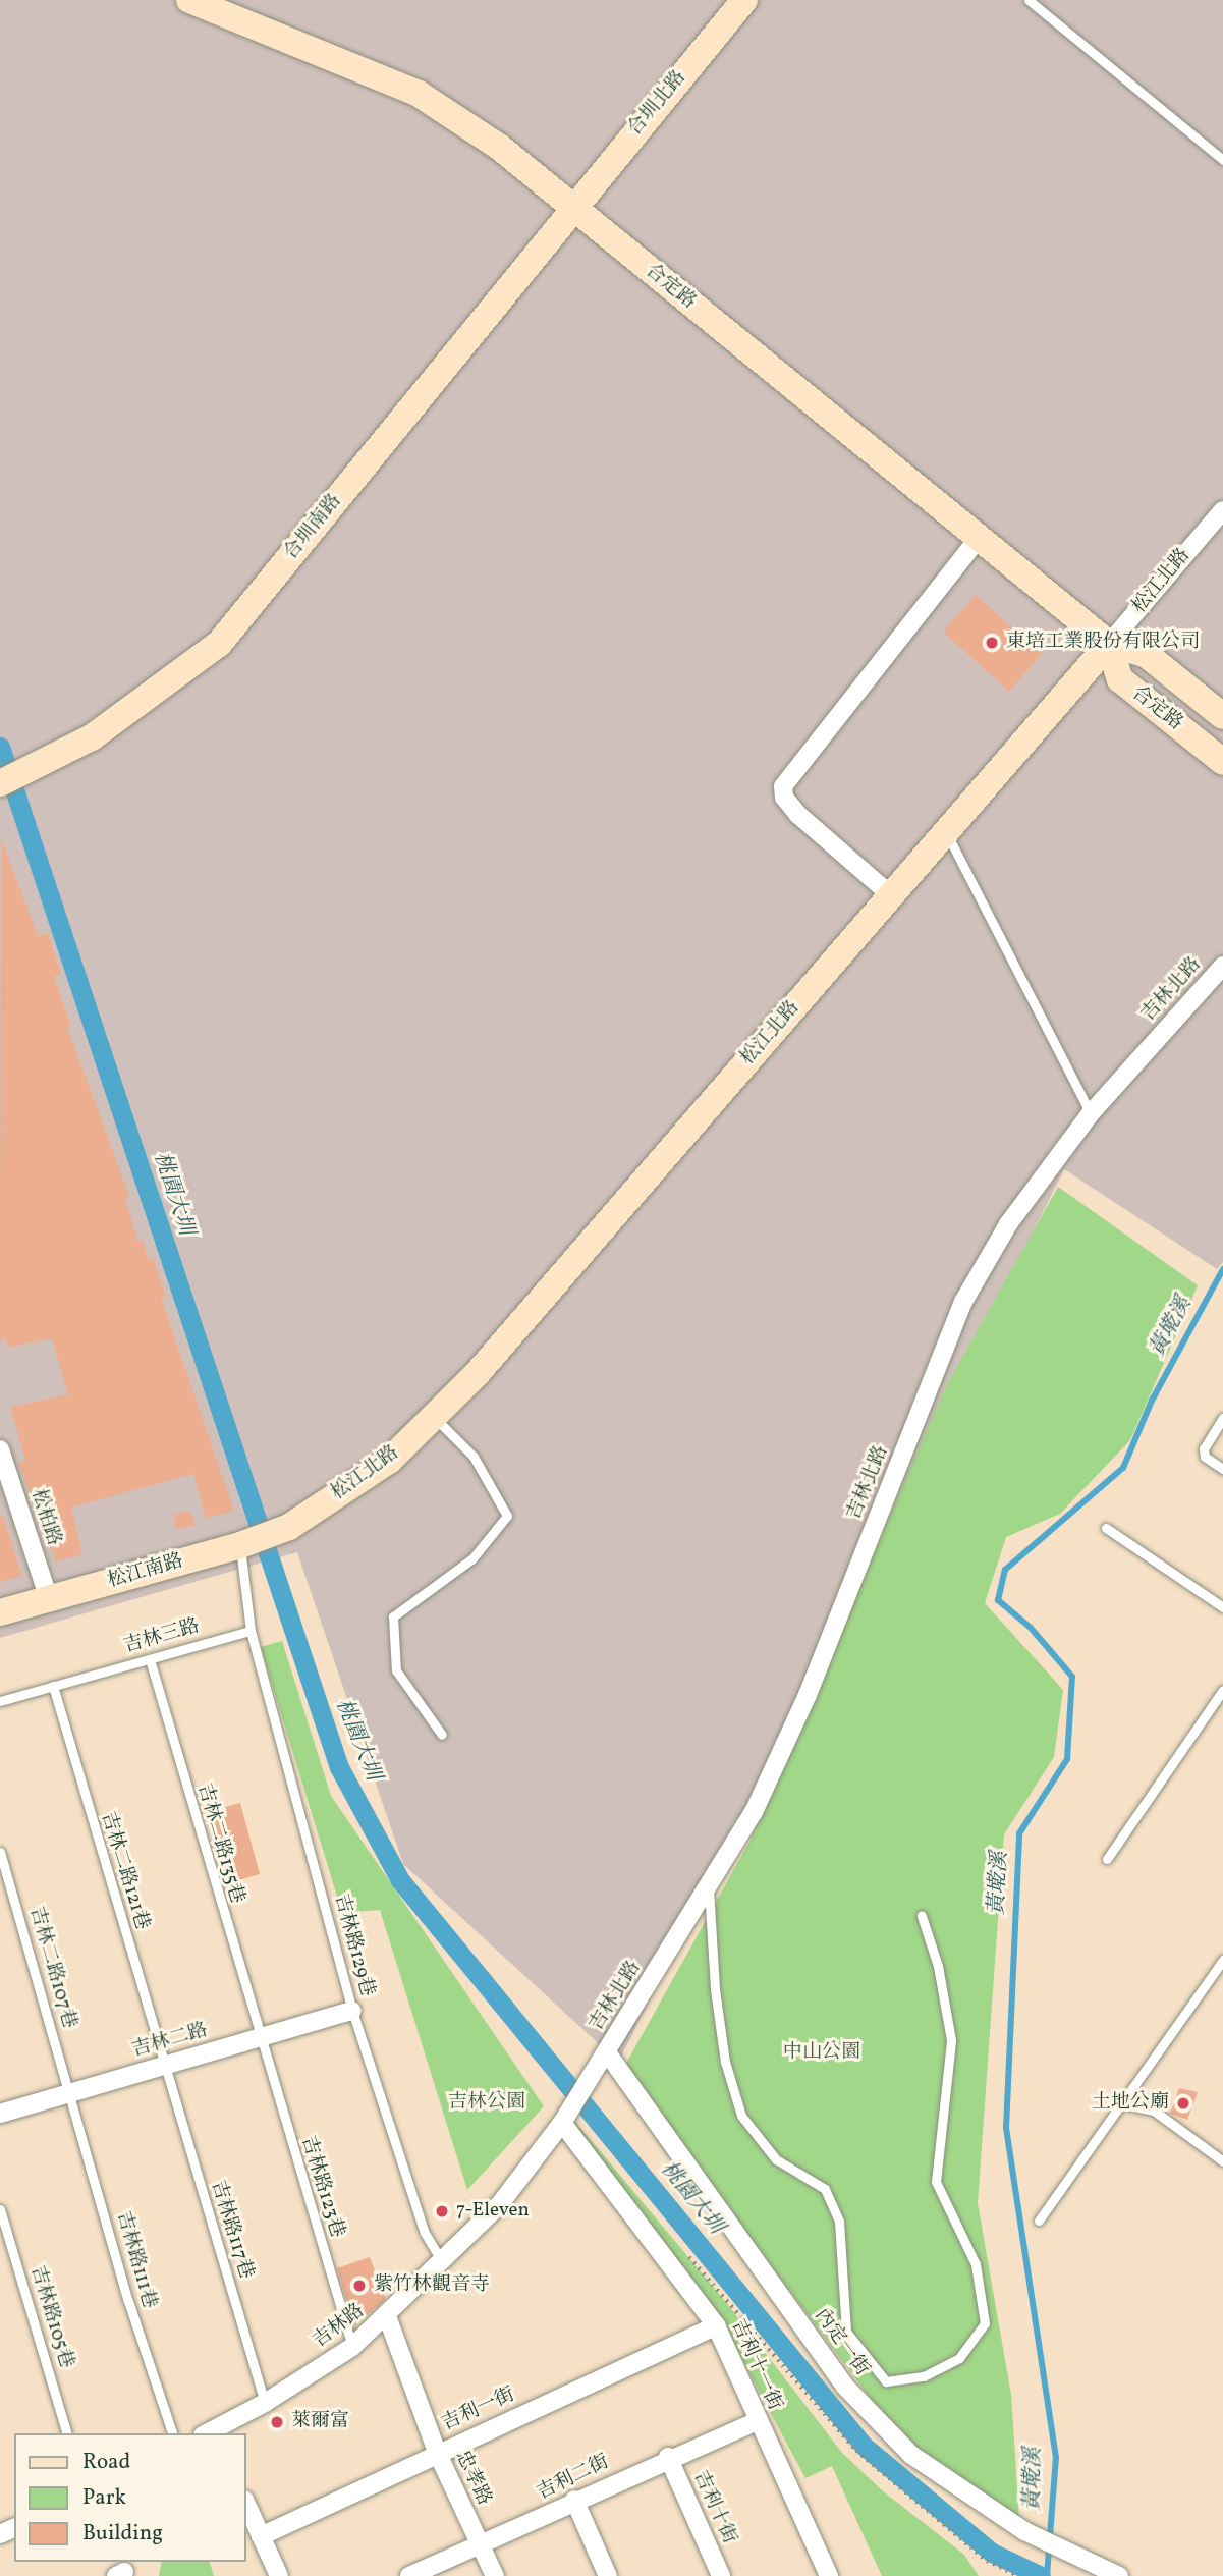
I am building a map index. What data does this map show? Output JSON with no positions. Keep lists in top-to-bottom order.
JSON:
{
  "streets": {
    "street": [
      "合圳北路",
      "合定路",
      "合圳南路",
      "松江北路",
      "吉林北路",
      "松柏路",
      "松江南路",
      "吉林二路",
      "吉林路",
      "內定一街",
      "吉利十一街",
      "吉利一街",
      "忠孝路",
      "吉利二街",
      "吉利十街"
    ],
    "lane": [
      "吉林三路",
      "吉林二路135巷",
      "吉林二路121巷",
      "吉林路129巷",
      "吉林二路107巷",
      "吉林路123巷",
      "吉林路117巷",
      "吉林路111巷",
      "吉林路105巷"
    ]
  },
  "crossings": [
    ["合圳北路", "合定路"],
    ["合圳北路", "合圳南路"],
    ["合定路", "合圳南路"],
    ["合定路", "松江北路"],
    ["松江北路", "松江南路"],
    ["吉林北路", "吉林路"],
    ["吉林北路", "內定一街"],
    ["松柏路", "松江南路"],
    ["吉林三路", "吉林二路135巷"],
    ["吉林三路", "吉林二路121巷"],
    ["吉林三路", "吉林路129巷"],
    ["吉林二路135巷", "吉林二路"],
    ["吉林二路135巷", "吉林路123巷"],
    ["吉林二路121巷", "吉林二路"],
    ["吉林二路121巷", "吉林路117巷"],
    ["吉林路129巷", "吉林二路"],
    ["吉林路129巷", "吉林路"],
    ["吉林二路107巷", "吉林二路"],
    ["吉林二路107巷", "吉林路111巷"],
    ["吉林二路", "吉林路123巷"],
    ["吉林二路", "吉林路117巷"],
    ["吉林二路", "吉林路111巷"],
    ["吉林路123巷", "吉林路"],
    ["吉林路117巷", "吉林路"],
    ["吉林路", "內定一街"],
    ["吉林路", "吉利十一街"],
    ["吉林路", "忠孝路"],
    ["吉利十一街", "吉利一街"],
    ["吉利十一街", "吉利二街"],
    ["吉利一街", "忠孝路"],
    ["忠孝路", "吉利二街"],
    ["吉利二街", "吉利十街"]
  ],
  "water": ["桃園大圳", "黃墘溪"],
  "parks": ["中山公園", "吉林公園"],
  "places": [
    "東培工業股份有限公司",
    "土地公廟",
    "7-Eleven",
    "紫竹林觀音寺",
    "萊爾富"
  ],
  "legend": ["Road", "Park", "Building"]
}
